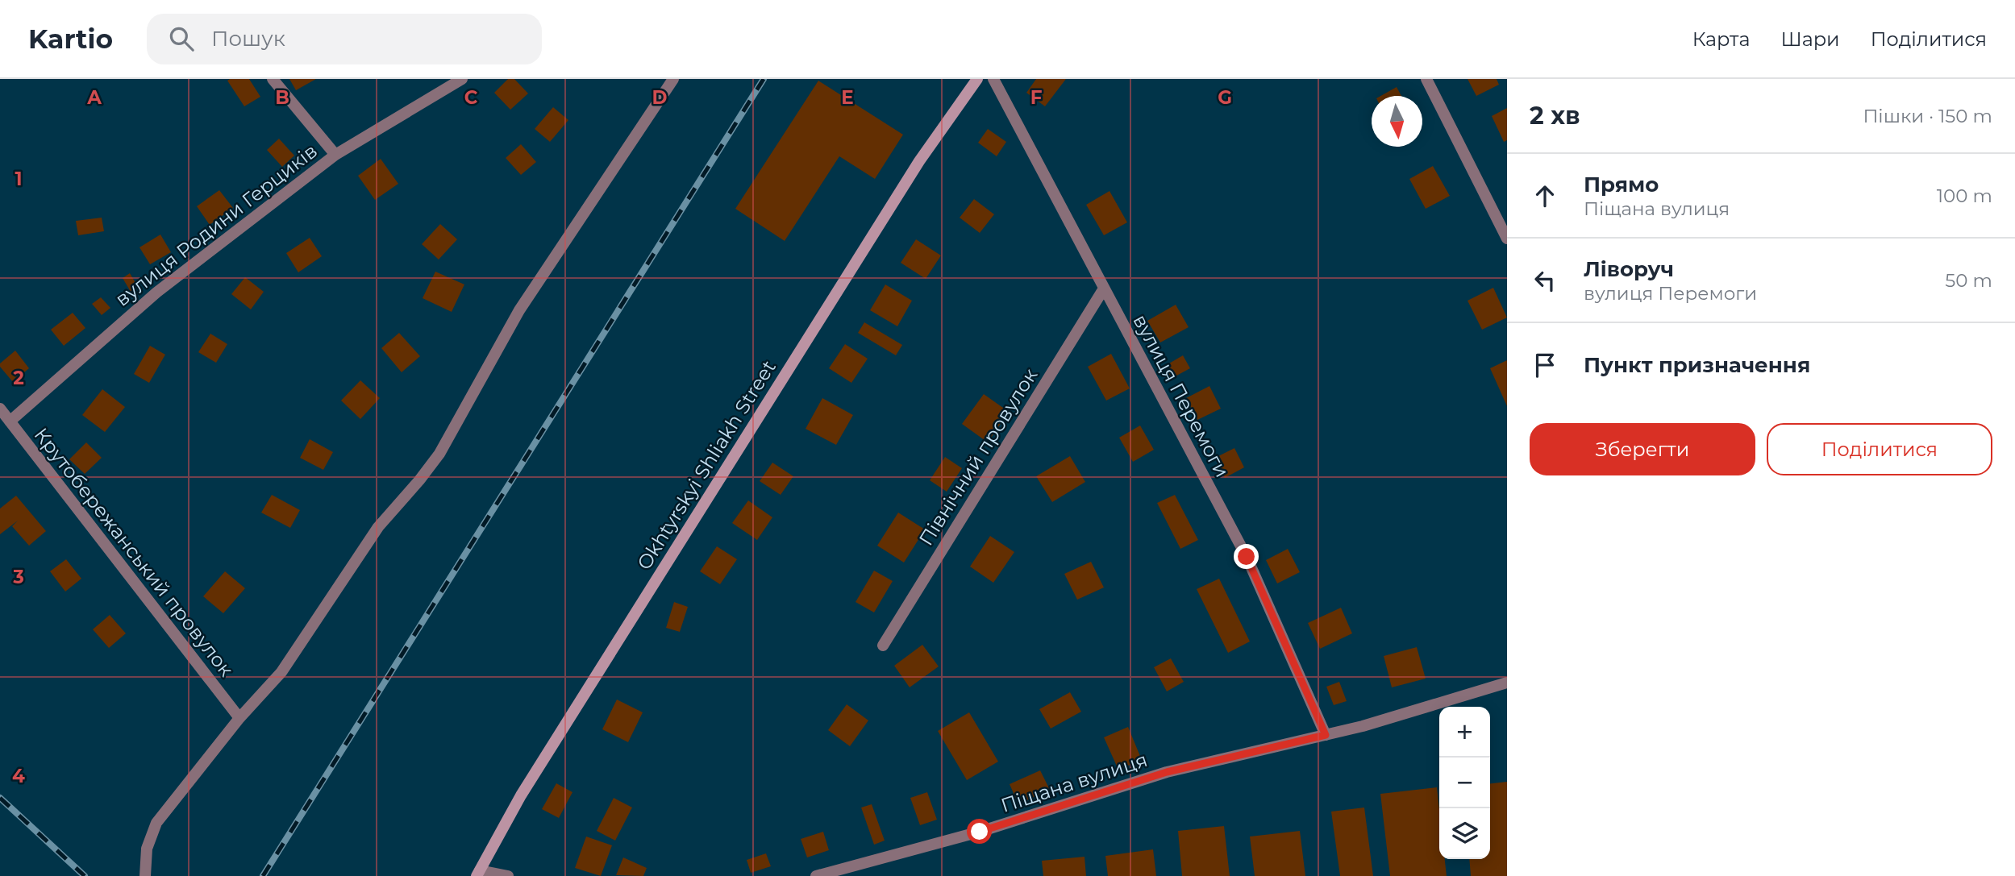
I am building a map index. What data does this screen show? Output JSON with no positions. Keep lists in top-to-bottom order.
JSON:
{
  "streets": {
    "main road": ["Okhtyrskyi Shliakh Street"],
    "street": [
      "вулиця Родини Герциків",
      "вулиця Перемоги",
      "Північний провулок",
      "Крутобережанський провулок",
      "Піщана вулиця"
    ]
  },
  "crossings": [
    ["вулиця Родини Герциків", "Крутобережанський провулок"],
    ["вулиця Перемоги", "Північний провулок"],
    ["вулиця Перемоги", "Піщана вулиця"]
  ],
  "north": "bottom",
  "page": {
    "header": "Kartio",
    "search": "Пошук",
    "nav": ["Карта", "Шари", "Поділитися"],
    "heading": ["2 хв", "Пішки · 150 m"],
    "list": [
      ["Прямо", "Піщана вулиця", "100 m"],
      ["Ліворуч", "вулиця Перемоги", "50 m"],
      "Пункт призначення"
    ],
    "buttons": ["Зберегти", "Поділитися"],
    "map_buttons": ["+", "−"]
  },
  "grid": {
    "columns": [
      "A",
      "B",
      "C",
      "D",
      "E",
      "F",
      "G"
    ],
    "rows": [
      "1",
      "2",
      "3",
      "4"
    ]
  }
}
